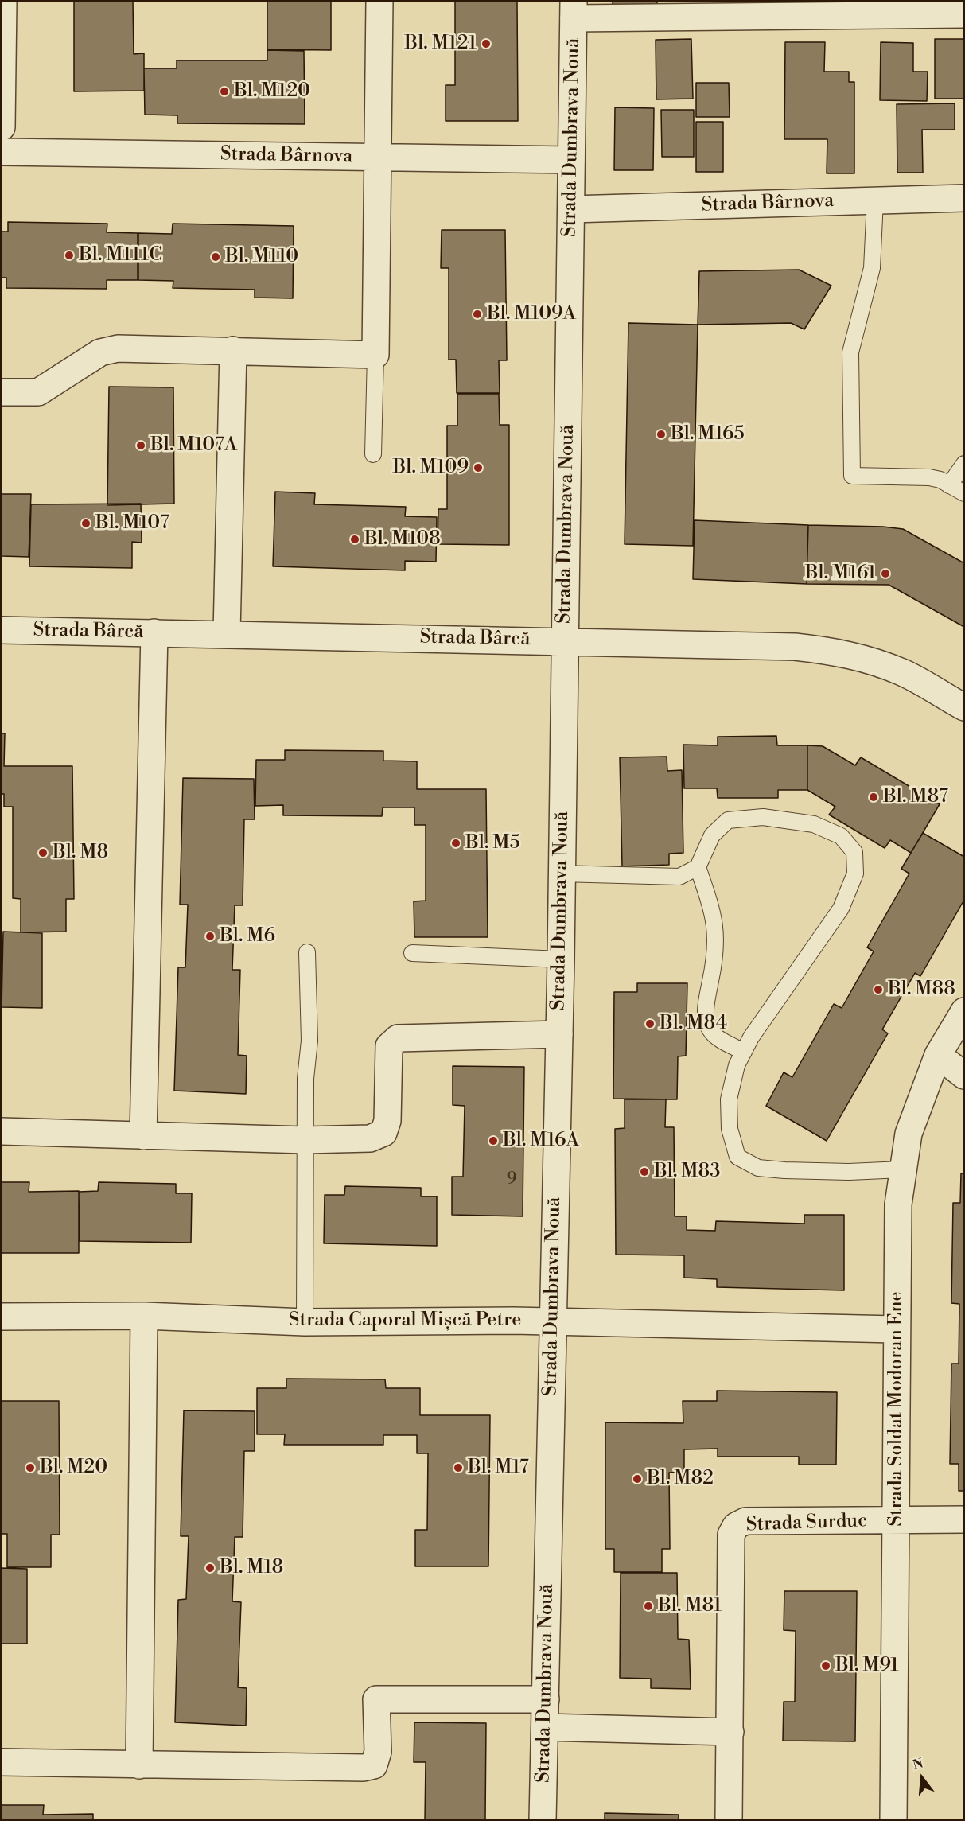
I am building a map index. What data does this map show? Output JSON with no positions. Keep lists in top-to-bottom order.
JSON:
{
  "streets": {
    "street": [
      "Strada Dumbrava Nouă",
      "Strada Bârnova",
      "Strada Bârcă",
      "Strada Caporal Mișcă Petre",
      "Strada Soldat Modoran Ene",
      "Strada Surduc"
    ]
  },
  "crossings": [
    ["Strada Dumbrava Nouă", "Strada Bârnova"],
    ["Strada Dumbrava Nouă", "Strada Bârcă"],
    ["Strada Dumbrava Nouă", "Strada Caporal Mișcă Petre"],
    ["Strada Caporal Mișcă Petre", "Strada Soldat Modoran Ene"],
    ["Strada Soldat Modoran Ene", "Strada Surduc"]
  ],
  "places": [
    "Bl. M121",
    "Bl. M120",
    "Bl. M111C",
    "Bl. M110",
    "Bl. M109A",
    "Bl. M165",
    "Bl. M107A",
    "Bl. M109",
    "Bl. M107",
    "Bl. M108",
    "Bl. M161",
    "Bl. M87",
    "Bl. M5",
    "Bl. M8",
    "Bl. M6",
    "Bl. M88",
    "Bl. M84",
    "Bl. M16A",
    "Bl. M83",
    "Bl. M20",
    "Bl. M17",
    "Bl. M82",
    "Bl. M18",
    "Bl. M81",
    "Bl. M91"
  ],
  "house_numbers": ["9"],
  "north": "top"
}
